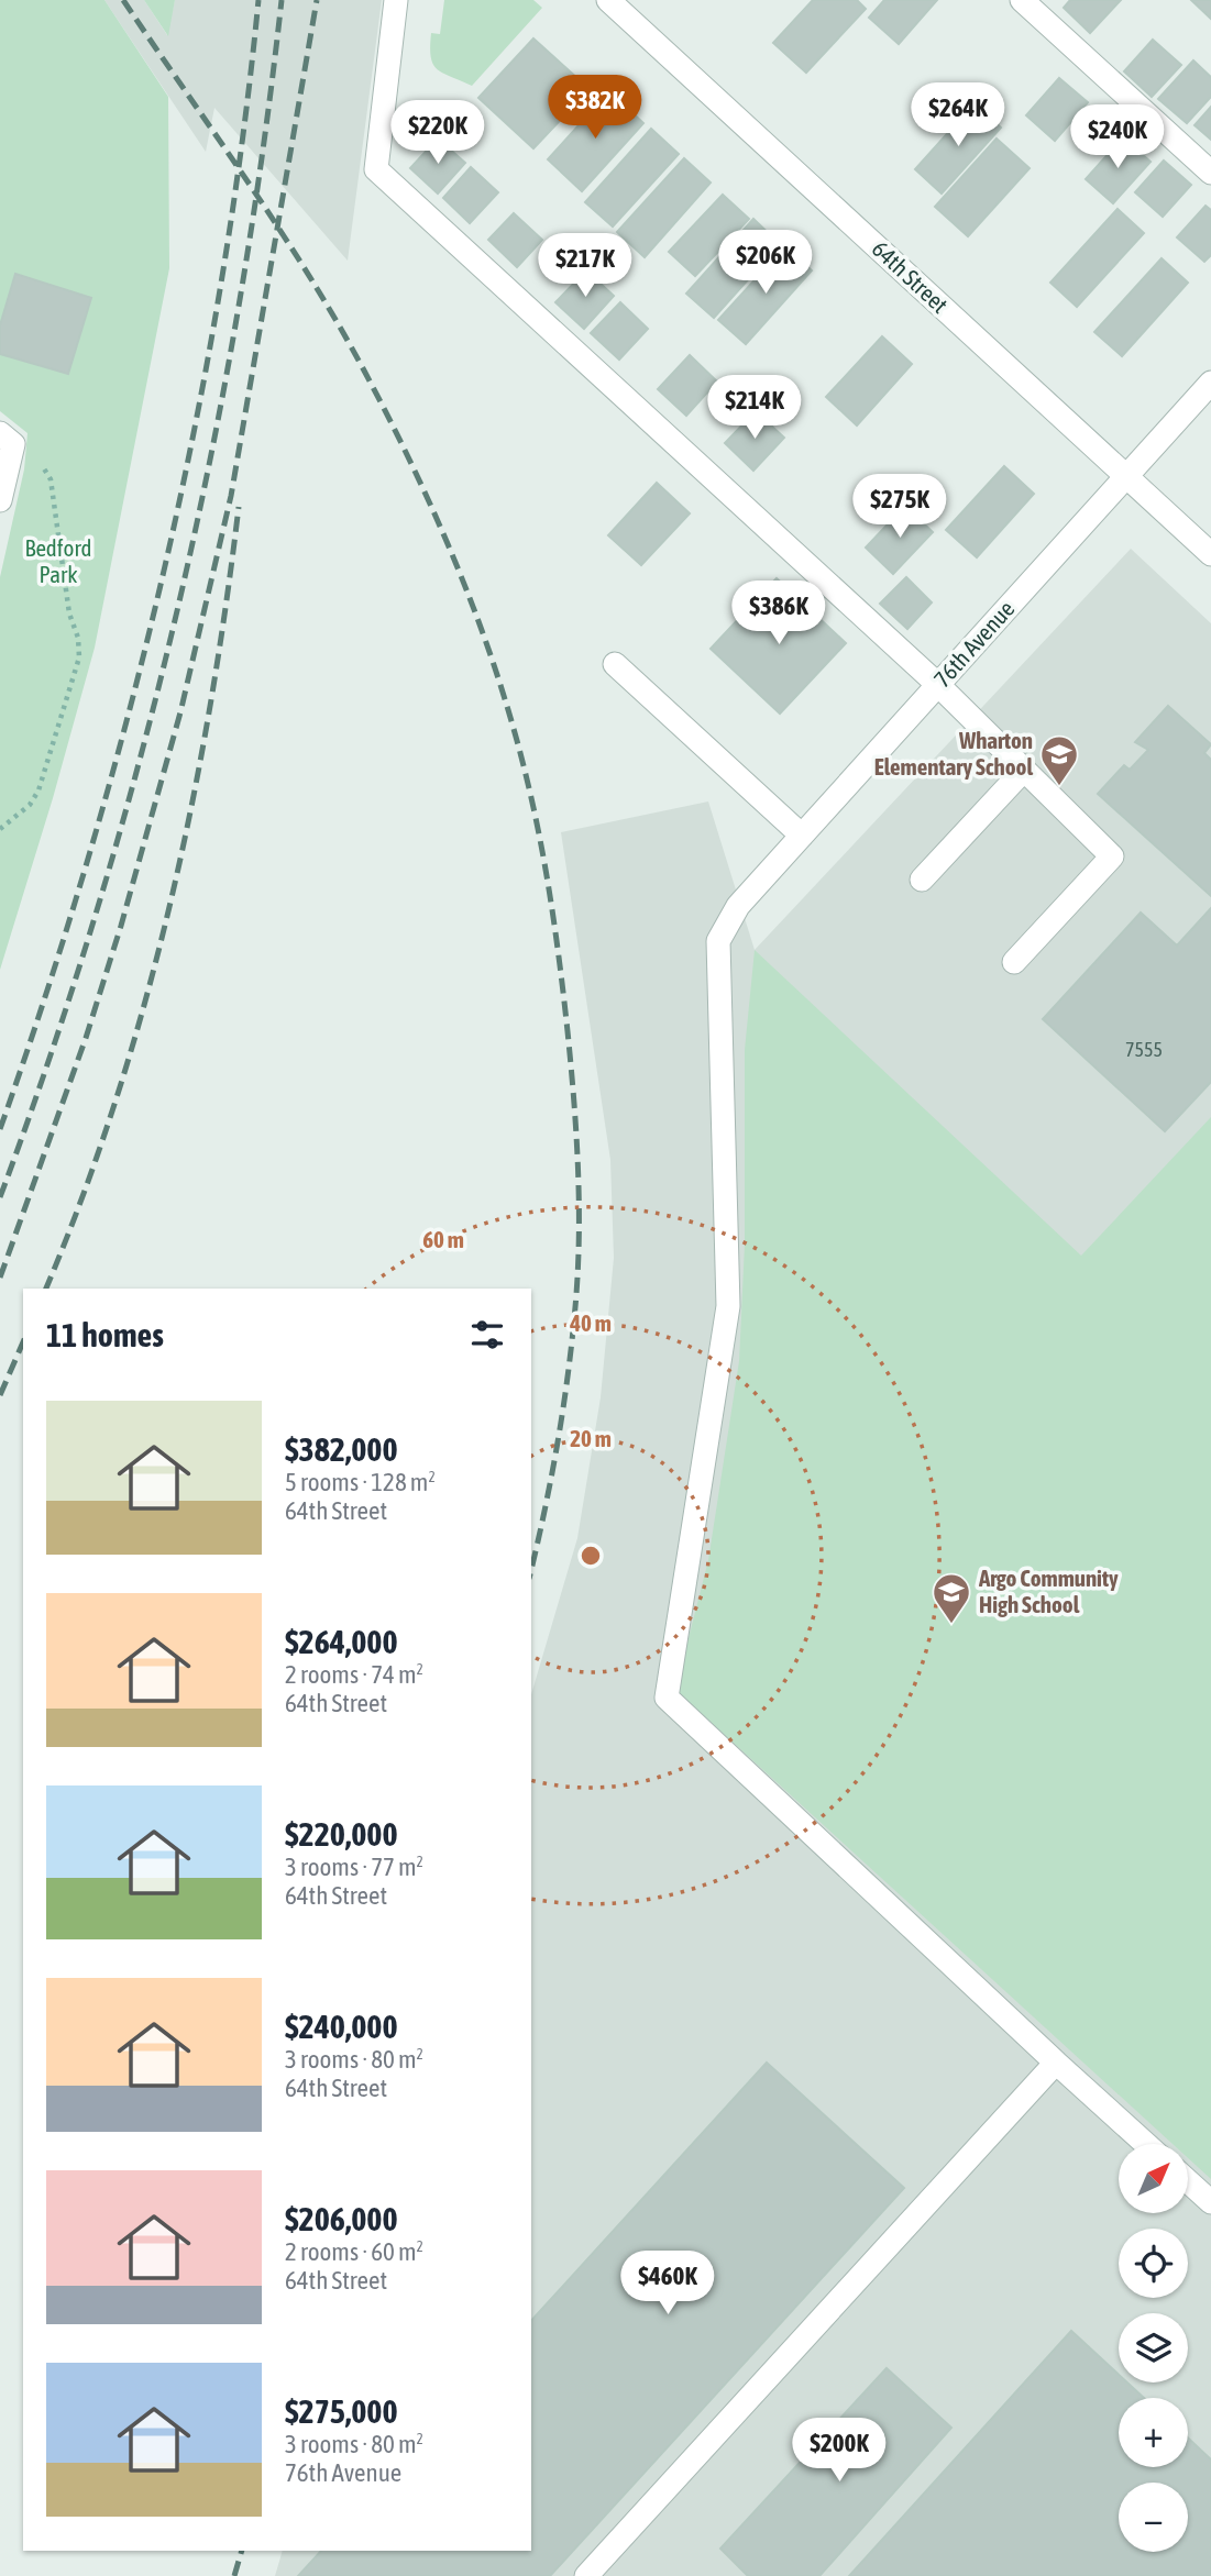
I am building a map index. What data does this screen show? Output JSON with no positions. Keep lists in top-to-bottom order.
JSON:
{
  "streets": {
    "street": ["64th Street", "76th Avenue"]
  },
  "crossings": [
    ["64th Street", "76th Avenue"]
  ],
  "parks": ["Bedford Park"],
  "places": {
    "school or university": ["Wharton Elementary School", "Argo Community High School"]
  },
  "house_numbers": ["7555"],
  "north": "top right",
  "page": {
    "price": [
      "$382K",
      "$264K",
      "$220K",
      "$240K",
      "$206K",
      "$217K",
      "$214K",
      "$275K",
      "$386K",
      "$460K",
      "$200K"
    ],
    "heading": "11 homes",
    "list": [
      {
        "name": "$382,000",
        "note": "5 rooms · 128 m² · 64th Street"
      },
      {
        "name": "$264,000",
        "note": "2 rooms · 74 m² · 64th Street"
      },
      {
        "name": "$220,000",
        "note": "3 rooms · 77 m² · 64th Street"
      },
      {
        "name": "$240,000",
        "note": "3 rooms · 80 m² · 64th Street"
      },
      {
        "name": "$206,000",
        "note": "2 rooms · 60 m² · 64th Street"
      },
      {
        "name": "$275,000",
        "note": "3 rooms · 80 m² · 76th Avenue"
      }
    ],
    "map_buttons": ["+", "−"]
  },
  "rings": ["60 m", "40 m", "20 m"]
}
